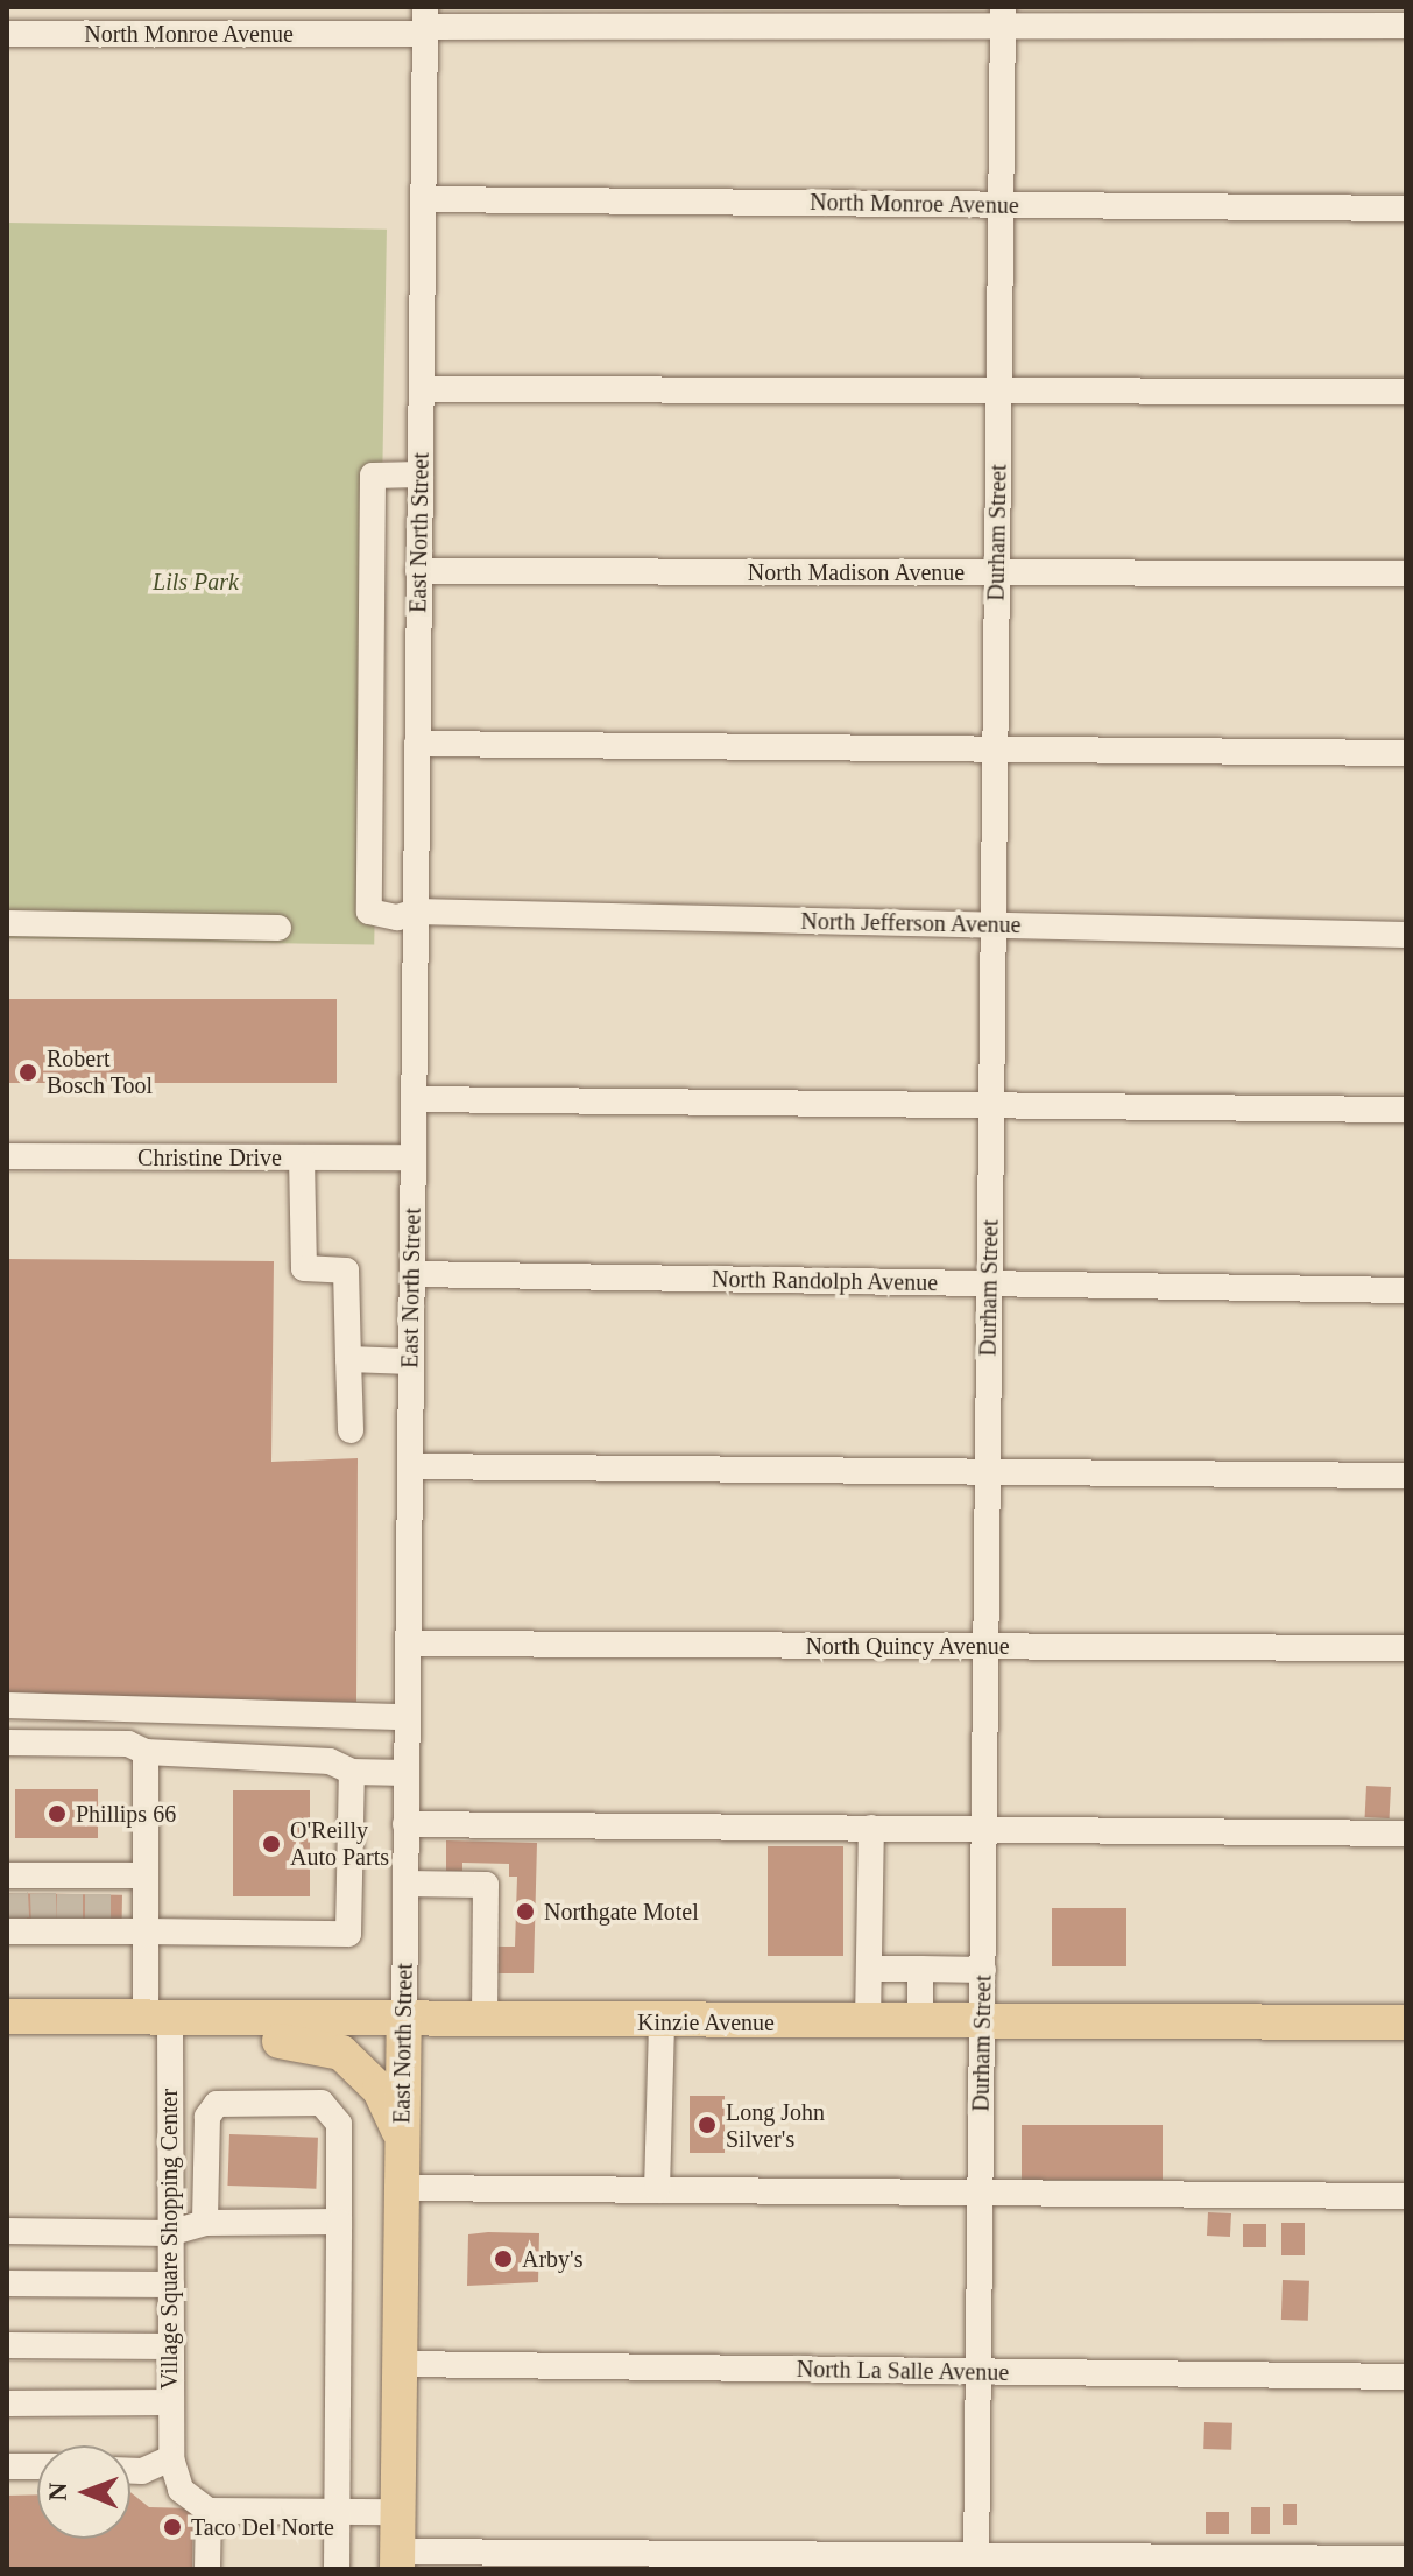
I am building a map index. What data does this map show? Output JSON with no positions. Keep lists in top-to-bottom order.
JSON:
{
  "streets": {
    "main road": ["East North Street", "Kinzie Avenue"],
    "street": [
      "North Monroe Avenue",
      "Durham Street",
      "North Madison Avenue",
      "North Jefferson Avenue",
      "Christine Drive",
      "North Randolph Avenue",
      "North Quincy Avenue",
      "Village Square Shopping Center",
      "North La Salle Avenue"
    ]
  },
  "crossings": [
    ["North Monroe Avenue", "East North Street"],
    ["North Monroe Avenue", "Durham Street"],
    ["East North Street", "North Madison Avenue"],
    ["East North Street", "North Jefferson Avenue"],
    ["East North Street", "Christine Drive"],
    ["East North Street", "North Randolph Avenue"],
    ["East North Street", "North Quincy Avenue"],
    ["East North Street", "Kinzie Avenue"],
    ["East North Street", "North La Salle Avenue"],
    ["Durham Street", "North Madison Avenue"],
    ["Durham Street", "North Jefferson Avenue"],
    ["Durham Street", "North Randolph Avenue"],
    ["Durham Street", "North Quincy Avenue"],
    ["Durham Street", "Kinzie Avenue"],
    ["Durham Street", "North La Salle Avenue"],
    ["Kinzie Avenue", "Village Square Shopping Center"]
  ],
  "parks": ["Lils Park"],
  "places": [
    "Robert Bosch Tool",
    "Phillips 66",
    "O'Reilly Auto Parts",
    "Northgate Motel",
    "Long John Silver's",
    "Arby's",
    "Taco Del Norte"
  ],
  "north": "left"
}
